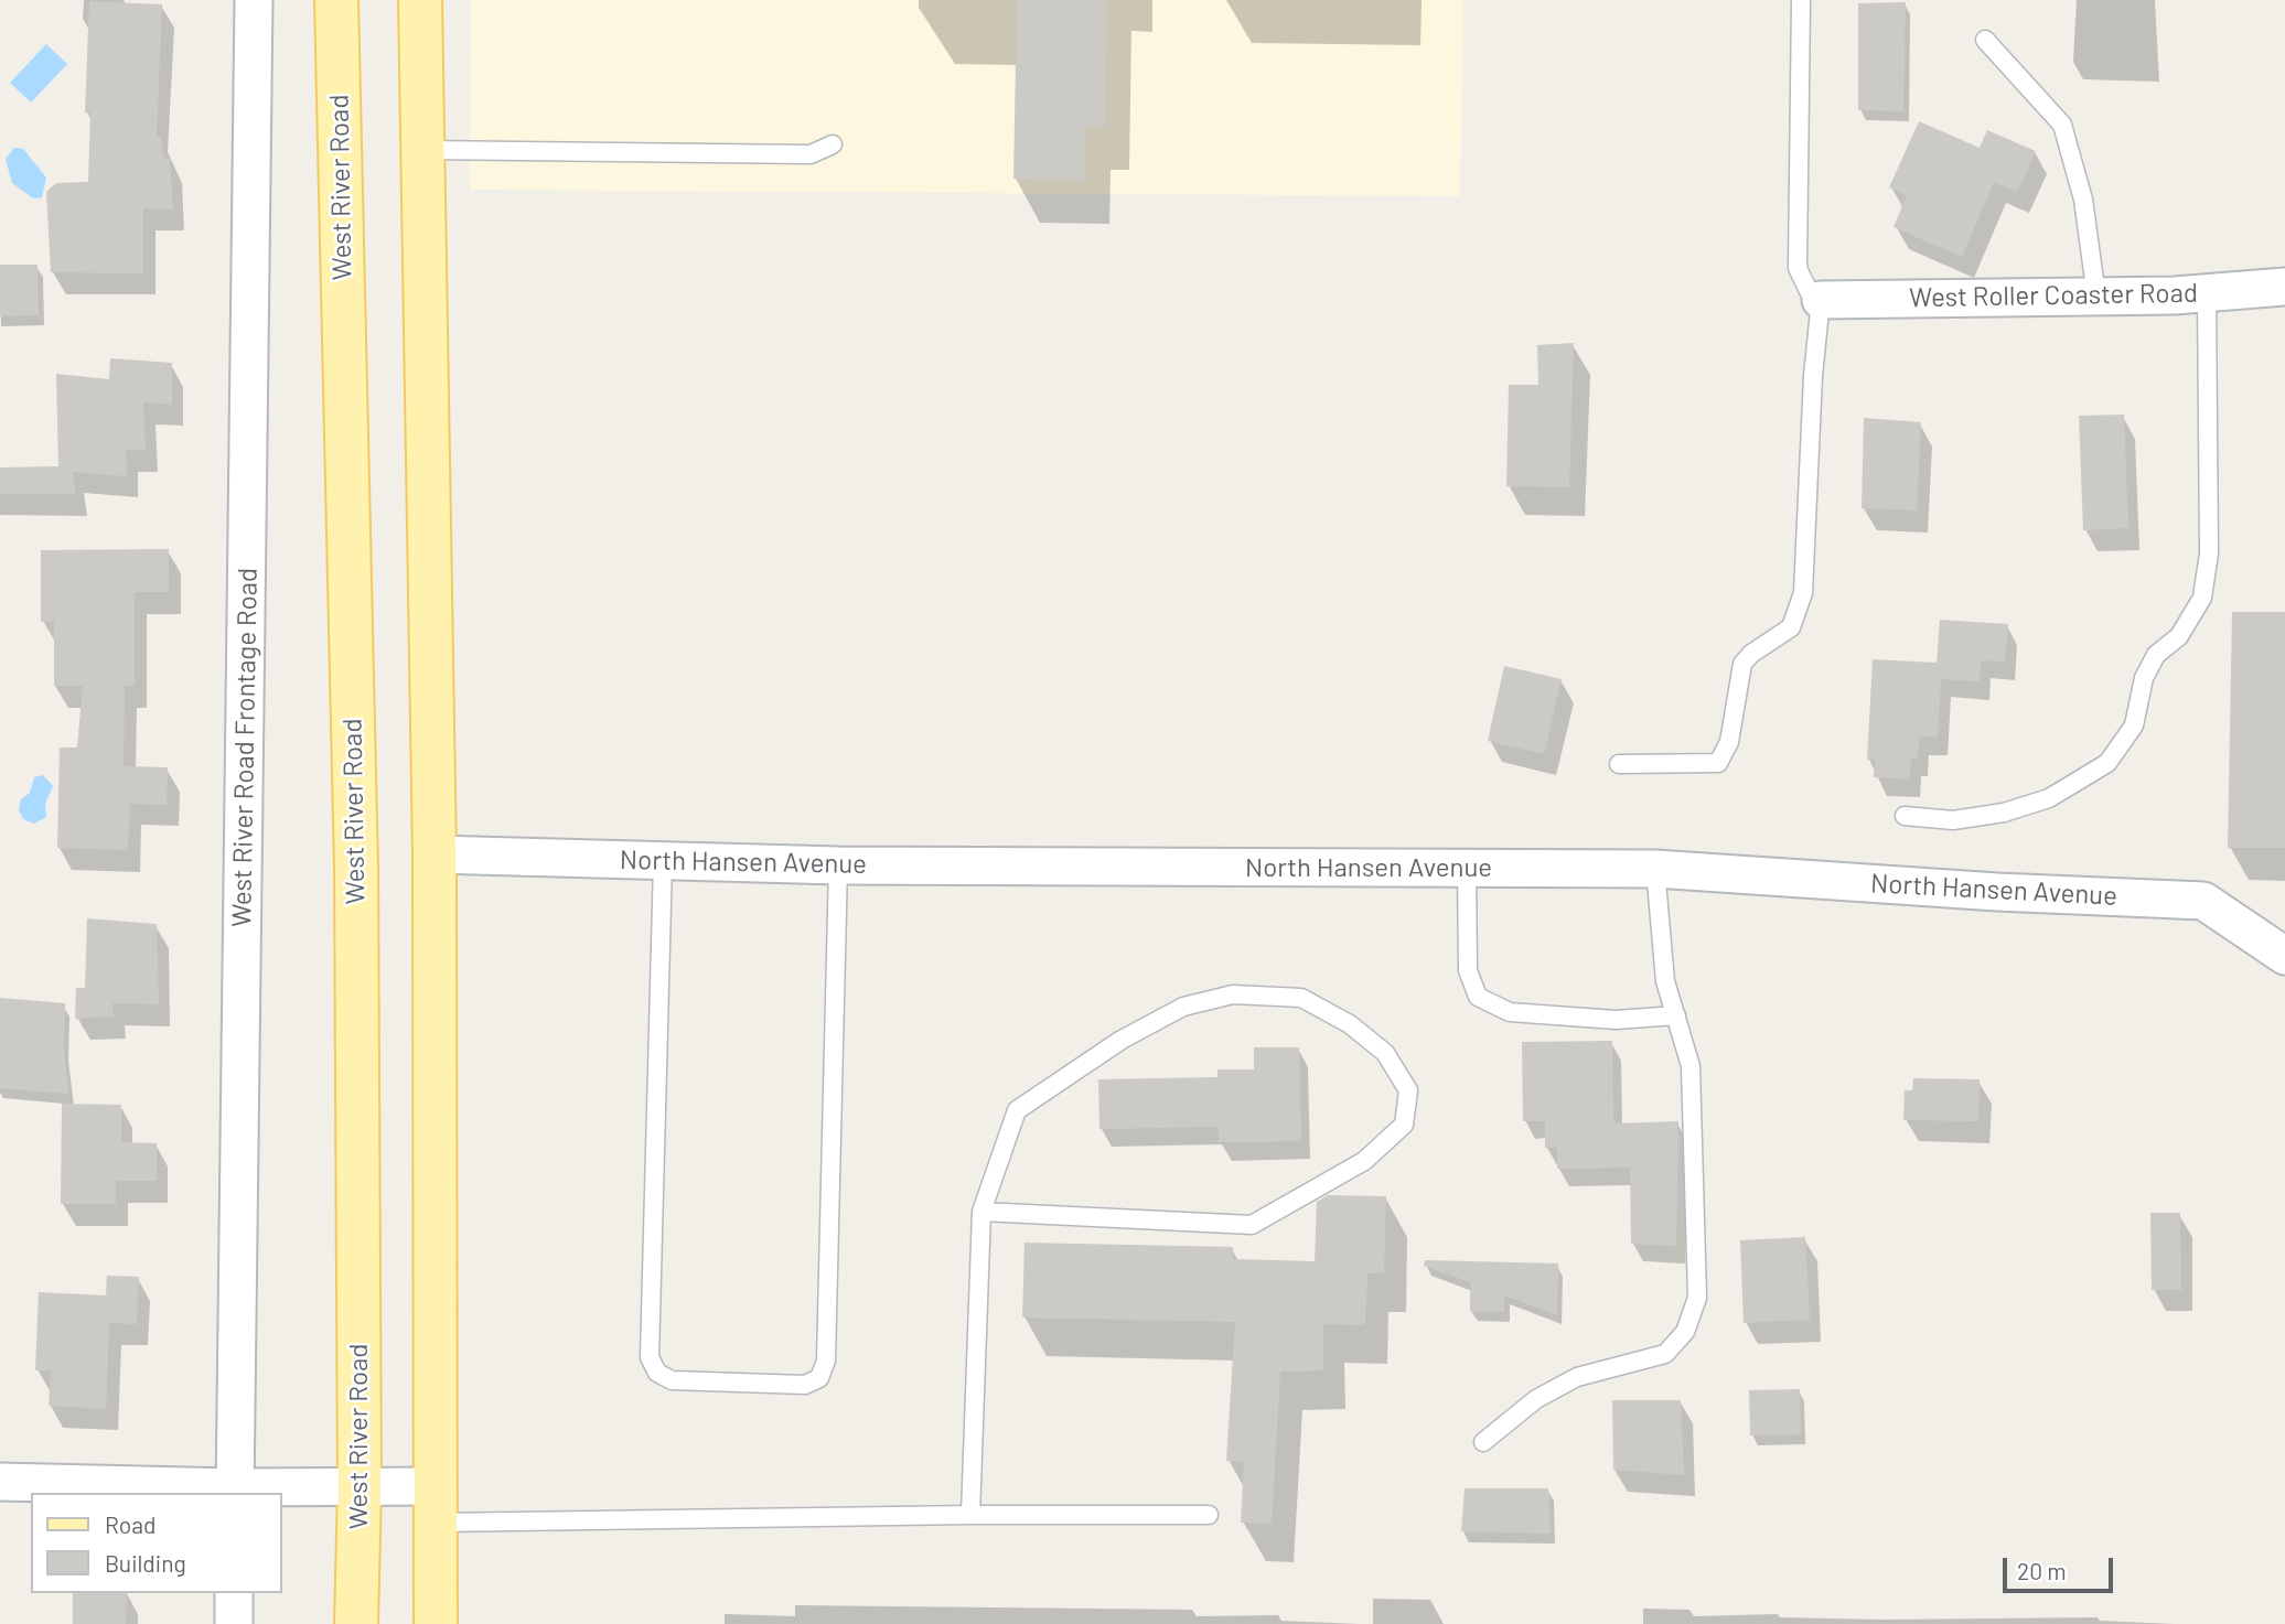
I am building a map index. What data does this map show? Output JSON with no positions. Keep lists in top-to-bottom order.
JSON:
{
  "streets": {
    "main road": ["West River Road"],
    "street": ["West Roller Coaster Road", "West River Road Frontage Road", "North Hansen Avenue"]
  },
  "legend": ["Road", "Building"],
  "scale_bar": "20 m"
}
